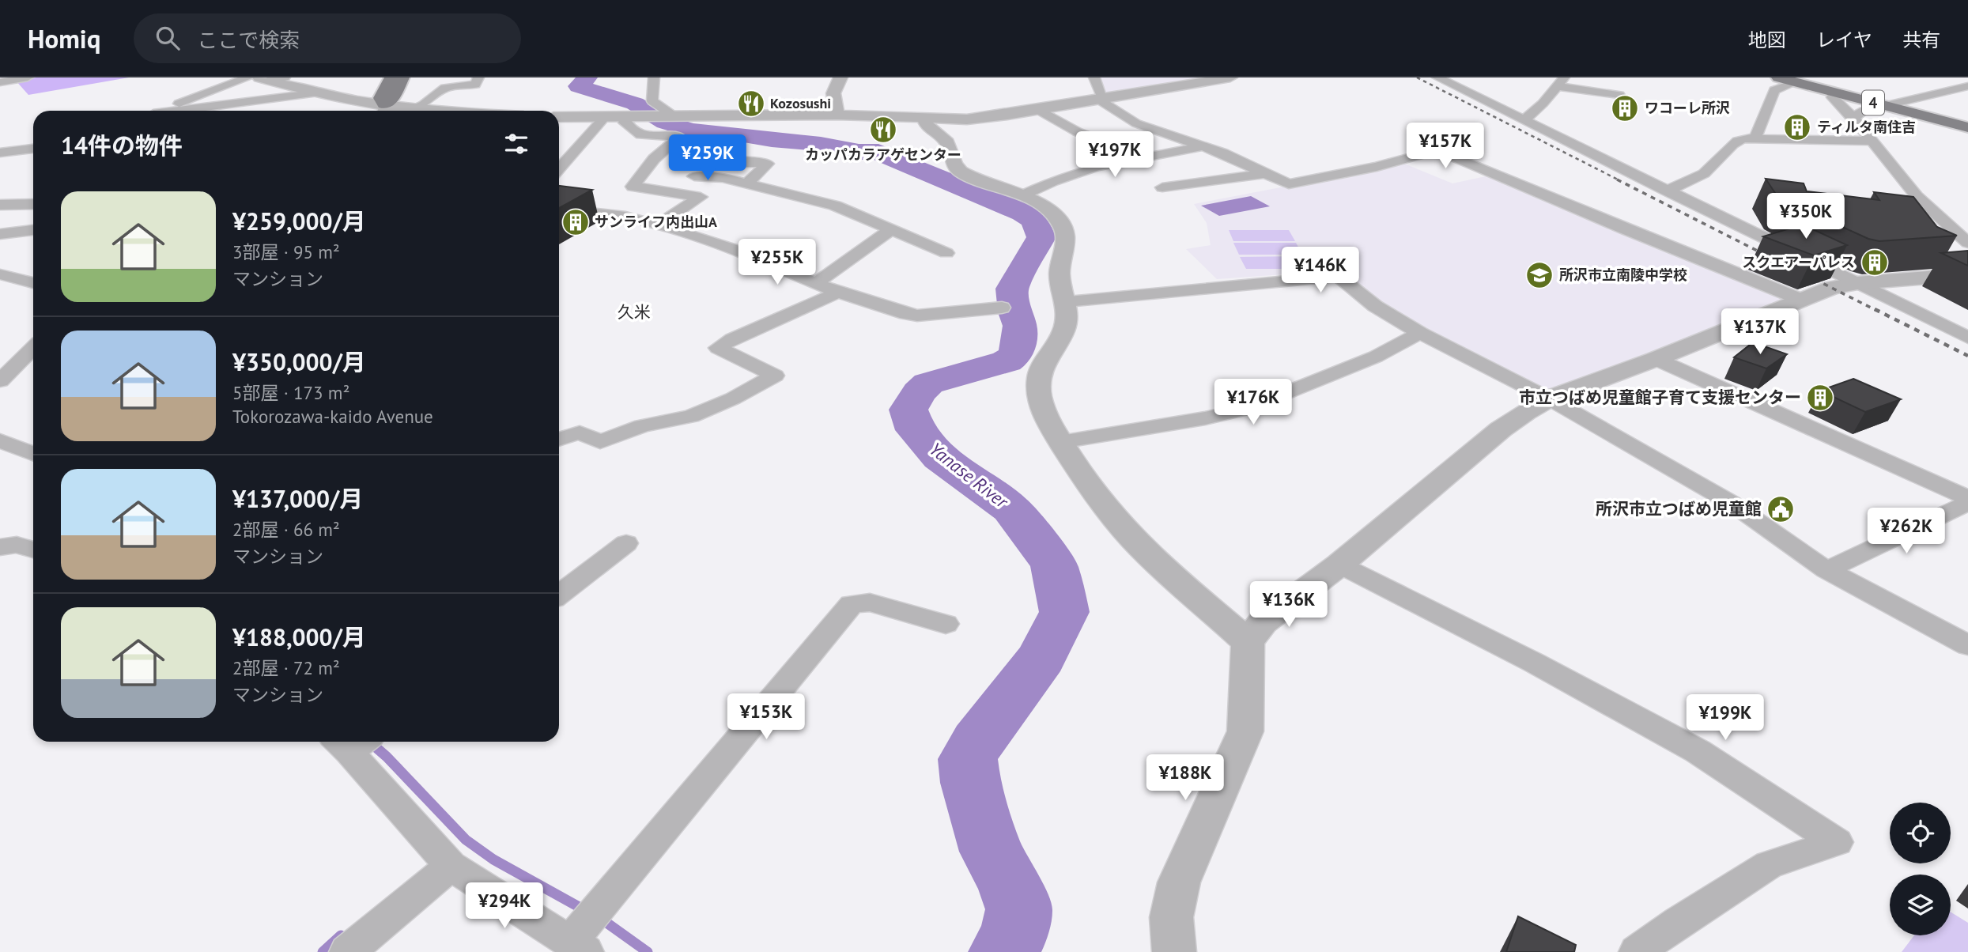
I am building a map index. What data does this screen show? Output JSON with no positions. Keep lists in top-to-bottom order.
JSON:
{
  "streets": {
    "main road": ["4"]
  },
  "districts": ["久米"],
  "water": ["Yanase River"],
  "places": {
    "restaurant": ["Kozosushi", "カッパカラアゲセンター"],
    "building": [
      "ワコーレ所沢",
      "ティルタ南住吉",
      "サンライフ内出山A",
      "スクエアーパレス",
      "市立つばめ児童館子育て支援センター"
    ],
    "school or university": ["所沢市立南陵中学校"],
    "public building": ["所沢市立つばめ児童館"]
  },
  "page": {
    "header": "Homiq",
    "search": "ここで検索",
    "nav": ["地図", "レイヤ", "共有"],
    "heading": "14件の物件",
    "price": [
      "¥157K",
      "¥197K",
      "¥259K",
      "¥350K",
      "¥255K",
      "¥146K",
      "¥137K",
      "¥176K",
      "¥262K",
      "¥136K",
      "¥153K",
      "¥199K",
      "¥188K",
      "¥294K"
    ],
    "list": [
      {
        "name": "¥259,000/月",
        "note": "3部屋 · 95 m² · マンション"
      },
      {
        "name": "¥350,000/月",
        "note": "5部屋 · 173 m² · Tokorozawa-kaido Avenue"
      },
      {
        "name": "¥137,000/月",
        "note": "2部屋 · 66 m² · マンション"
      },
      {
        "name": "¥188,000/月",
        "note": "2部屋 · 72 m² · マンション"
      }
    ]
  }
}
